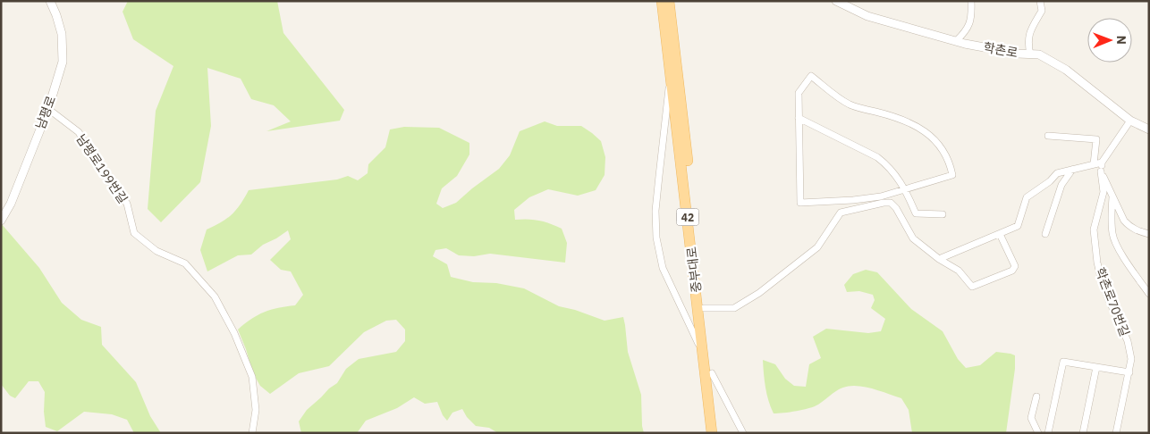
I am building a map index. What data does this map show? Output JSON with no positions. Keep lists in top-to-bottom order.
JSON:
{
  "streets": {
    "main road": ["42", "중부대로"],
    "street": [
      "학촌로",
      "남평로",
      "남평로199번길",
      "학촌로70번길"
    ]
  },
  "crossings": [
    ["학촌로", "학촌로70번길"],
    ["남평로", "남평로199번길"]
  ],
  "north": "right"
}
